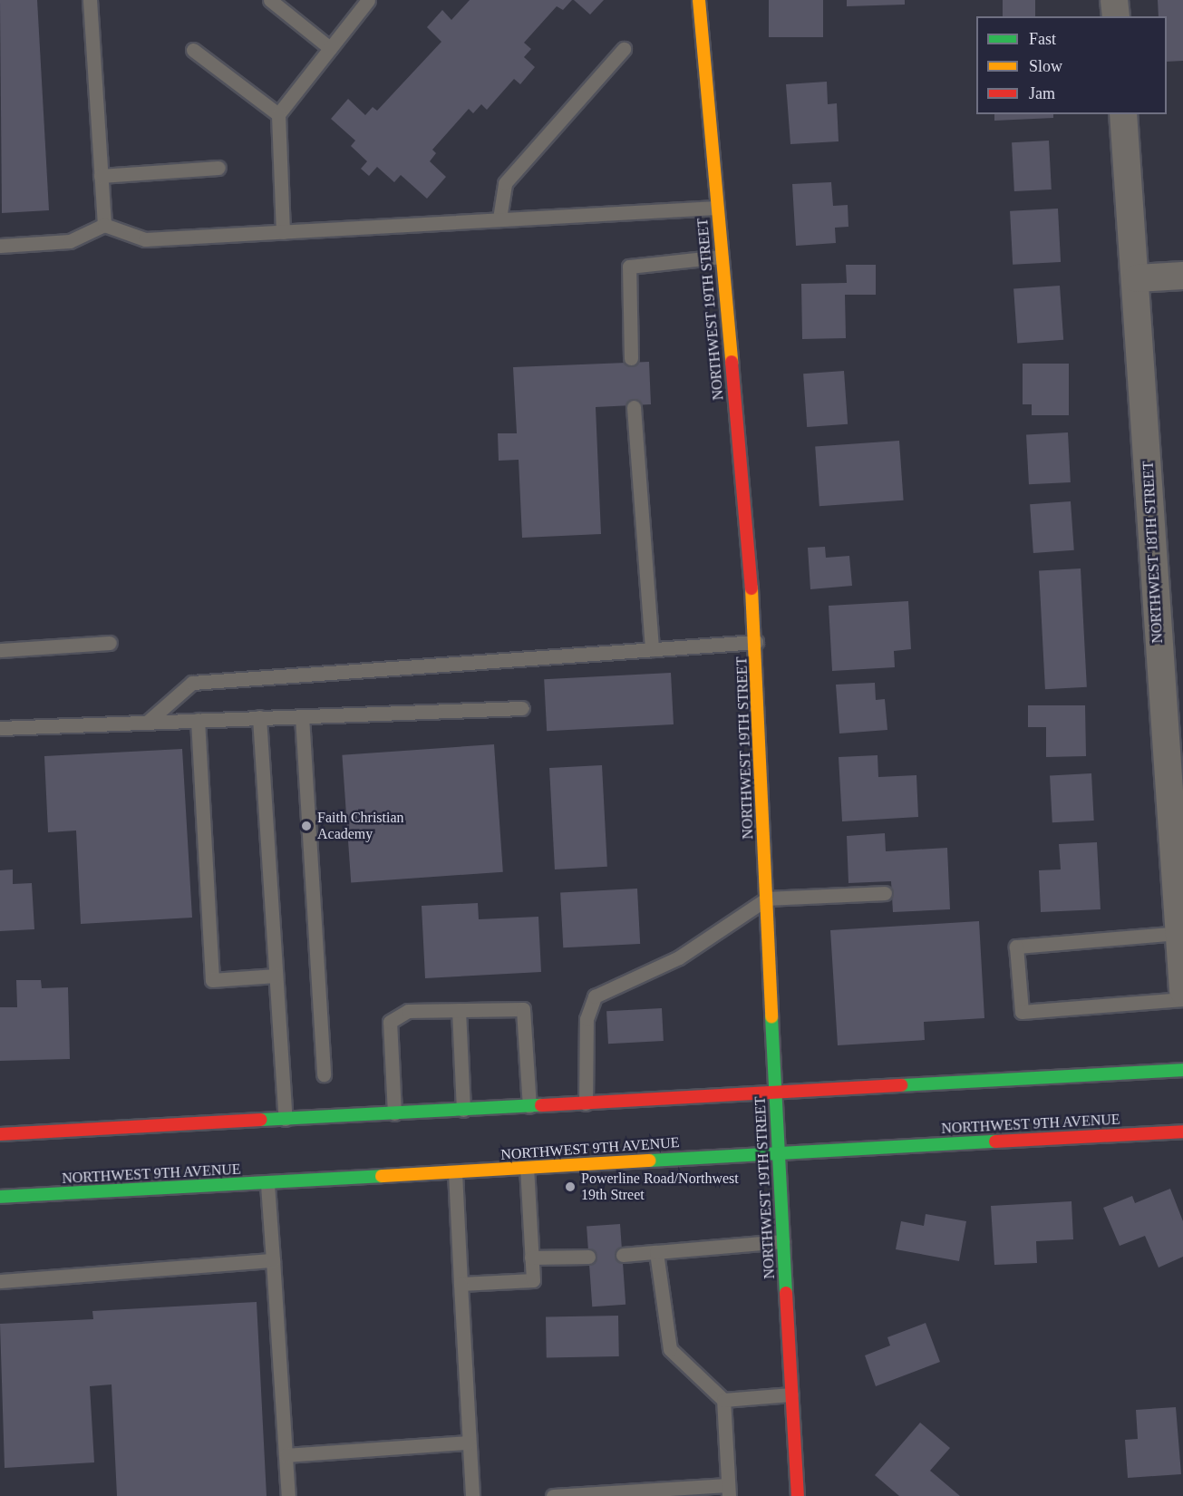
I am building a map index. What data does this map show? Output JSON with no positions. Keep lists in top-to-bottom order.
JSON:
{
  "streets": {
    "main road": ["NORTHWEST 19TH STREET", "NORTHWEST 9TH AVENUE"],
    "street": ["NORTHWEST 18TH STREET"]
  },
  "crossings": [
    ["NORTHWEST 19TH STREET", "NORTHWEST 9TH AVENUE"]
  ],
  "places": ["Faith Christian Academy", "Powerline Road/Northwest 19th Street"],
  "legend": ["Fast", "Slow", "Jam"]
}
